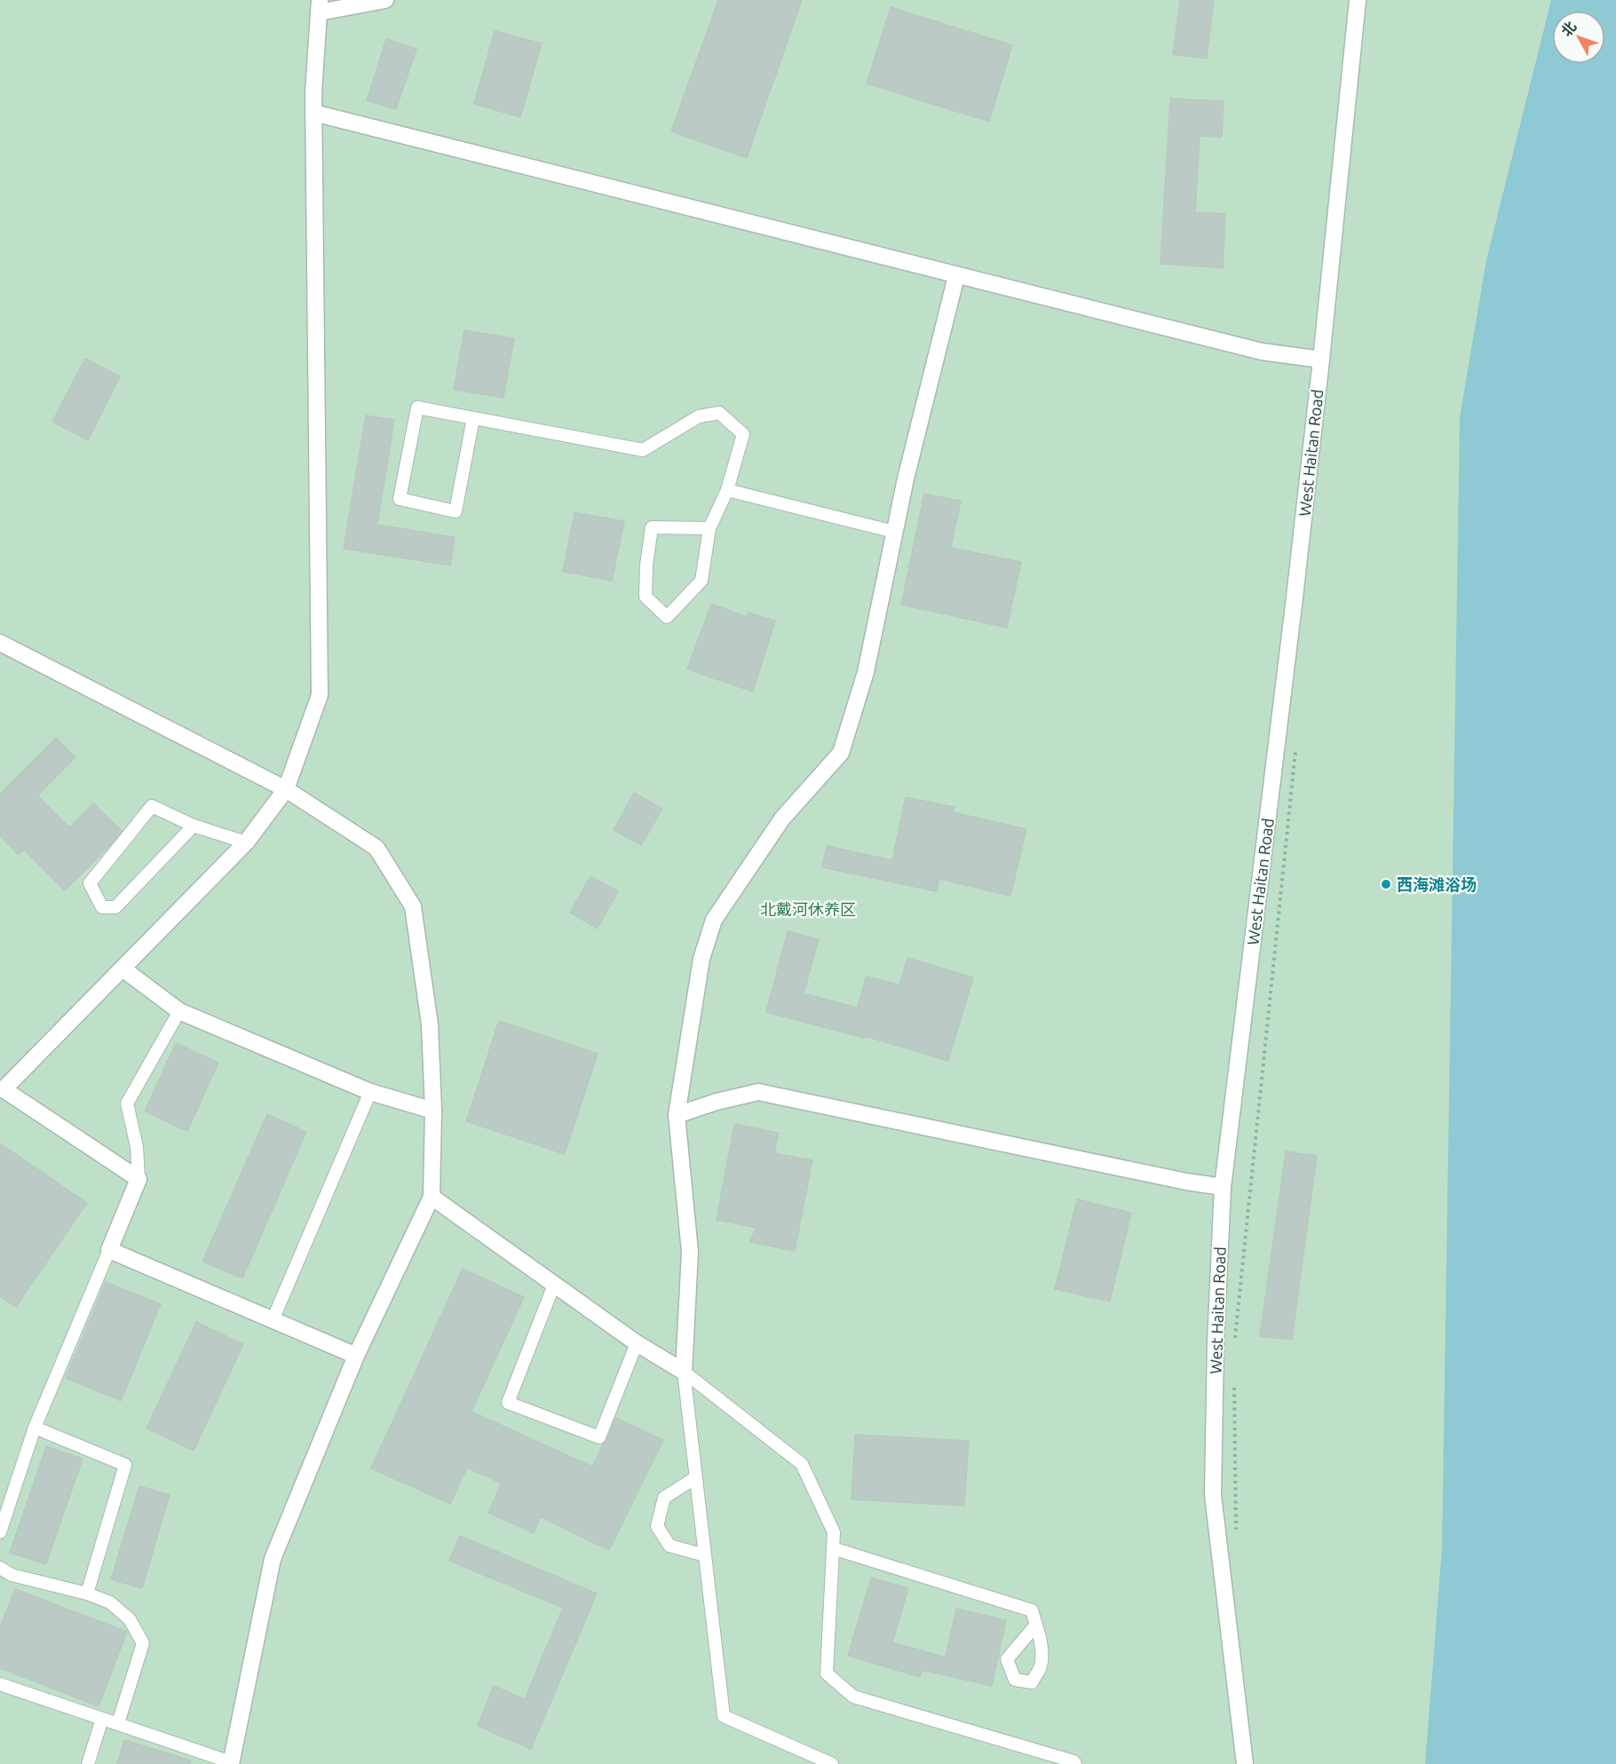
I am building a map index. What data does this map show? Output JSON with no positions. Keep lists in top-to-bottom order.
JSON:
{
  "streets": {
    "street": ["West Haitan Road"]
  },
  "parks": ["北戴河休养区"],
  "places": ["西海滩浴场"],
  "north": "top left"
}
